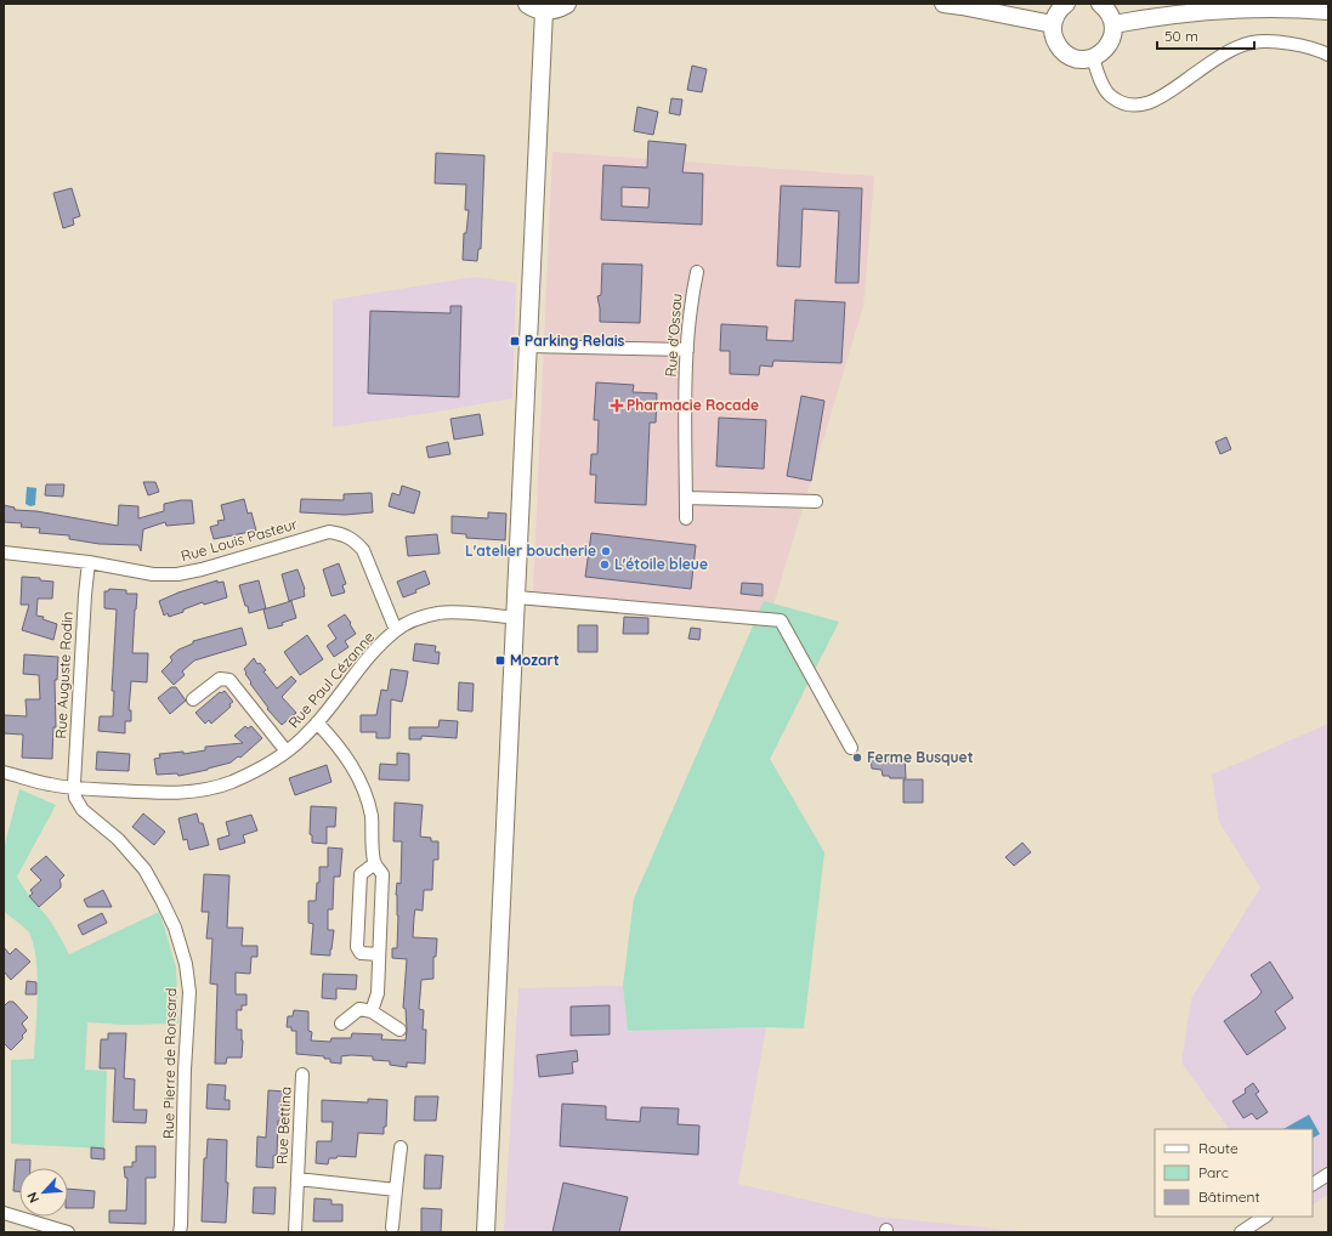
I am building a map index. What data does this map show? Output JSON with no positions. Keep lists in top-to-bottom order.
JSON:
{
  "streets": {
    "street": [
      "Rue d'Ossau",
      "Rue Louis Pasteur",
      "Rue Auguste Rodin",
      "Rue Paul Cézanne",
      "Rue Pierre de Ronsard",
      "Rue Bettina"
    ]
  },
  "crossings": [
    ["Rue Louis Pasteur", "Rue Auguste Rodin"],
    ["Rue Louis Pasteur", "Rue Paul Cézanne"],
    ["Rue Auguste Rodin", "Rue Paul Cézanne"],
    ["Rue Auguste Rodin", "Rue Pierre de Ronsard"],
    ["Rue Paul Cézanne", "Rue Pierre de Ronsard"]
  ],
  "places": {
    "transit": ["Parking Relais", "Mozart"],
    "health": ["Pharmacie Rocade"],
    "other": ["L'atelier boucherie", "L'étoile bleue", "Ferme Busquet"]
  },
  "legend": ["Route", "Parc", "Bâtiment"],
  "scale_bar": "50 m",
  "north": "bottom left"
}
